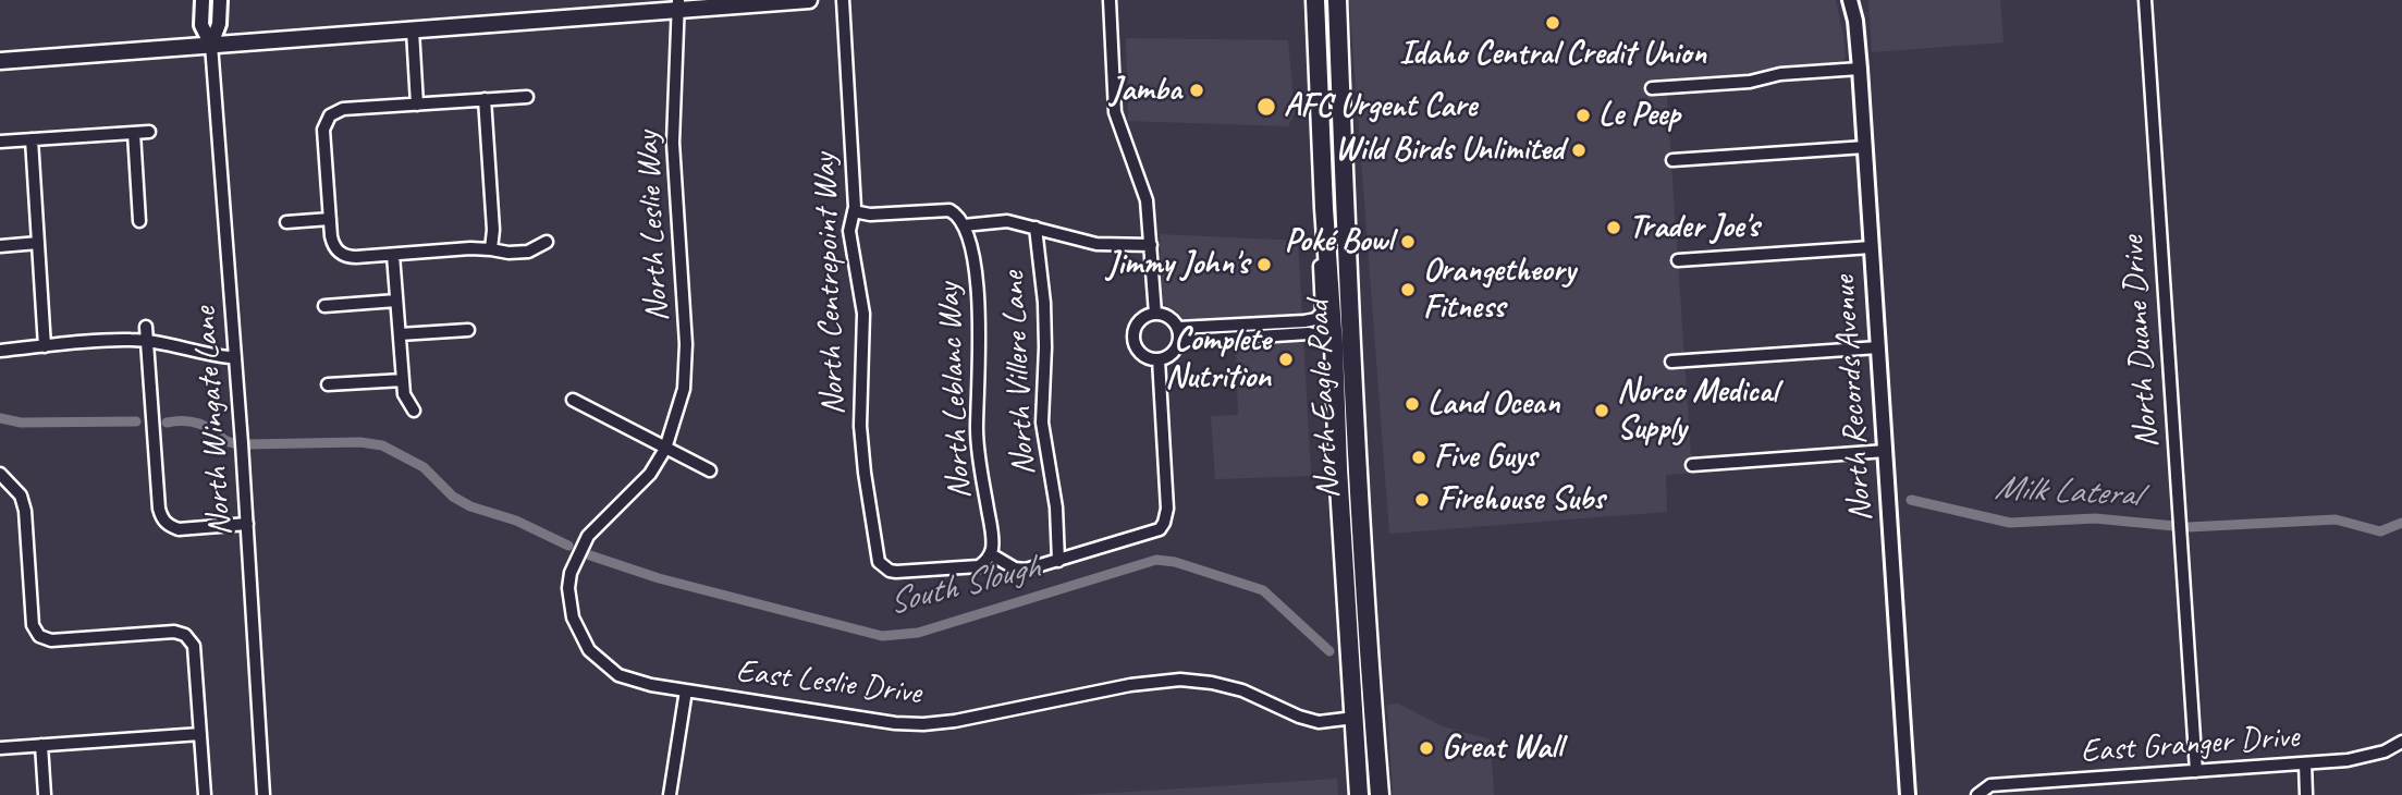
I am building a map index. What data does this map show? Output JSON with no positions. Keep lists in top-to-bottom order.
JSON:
{
  "streets": {
    "highway": ["North Eagle Road"],
    "street": [
      "North Leslie Way",
      "North Centrepoint Way",
      "North Duane Drive",
      "North Villere Lane",
      "North Leblanc Way",
      "North Records Avenue",
      "North Wingate Lane",
      "East Leslie Drive",
      "East Granger Drive"
    ]
  },
  "crossings": [
    ["North Leslie Way", "East Leslie Drive"],
    ["North Centrepoint Way", "North Leblanc Way"],
    ["North Duane Drive", "East Granger Drive"],
    ["North Eagle Road", "East Leslie Drive"]
  ],
  "water": ["Milk Lateral", "South Slough"],
  "places": [
    "Idaho Central Credit Union",
    "Jamba",
    "AFC Urgent Care",
    "Le Peep",
    "Wild Birds Unlimited",
    "Trader Joe's",
    "Poké Bowl",
    "Jimmy John's",
    "Orangetheory Fitness",
    "Complete Nutrition",
    "Land Ocean",
    "Norco Medical Supply",
    "Five Guys",
    "Firehouse Subs",
    "Great Wall"
  ]
}
